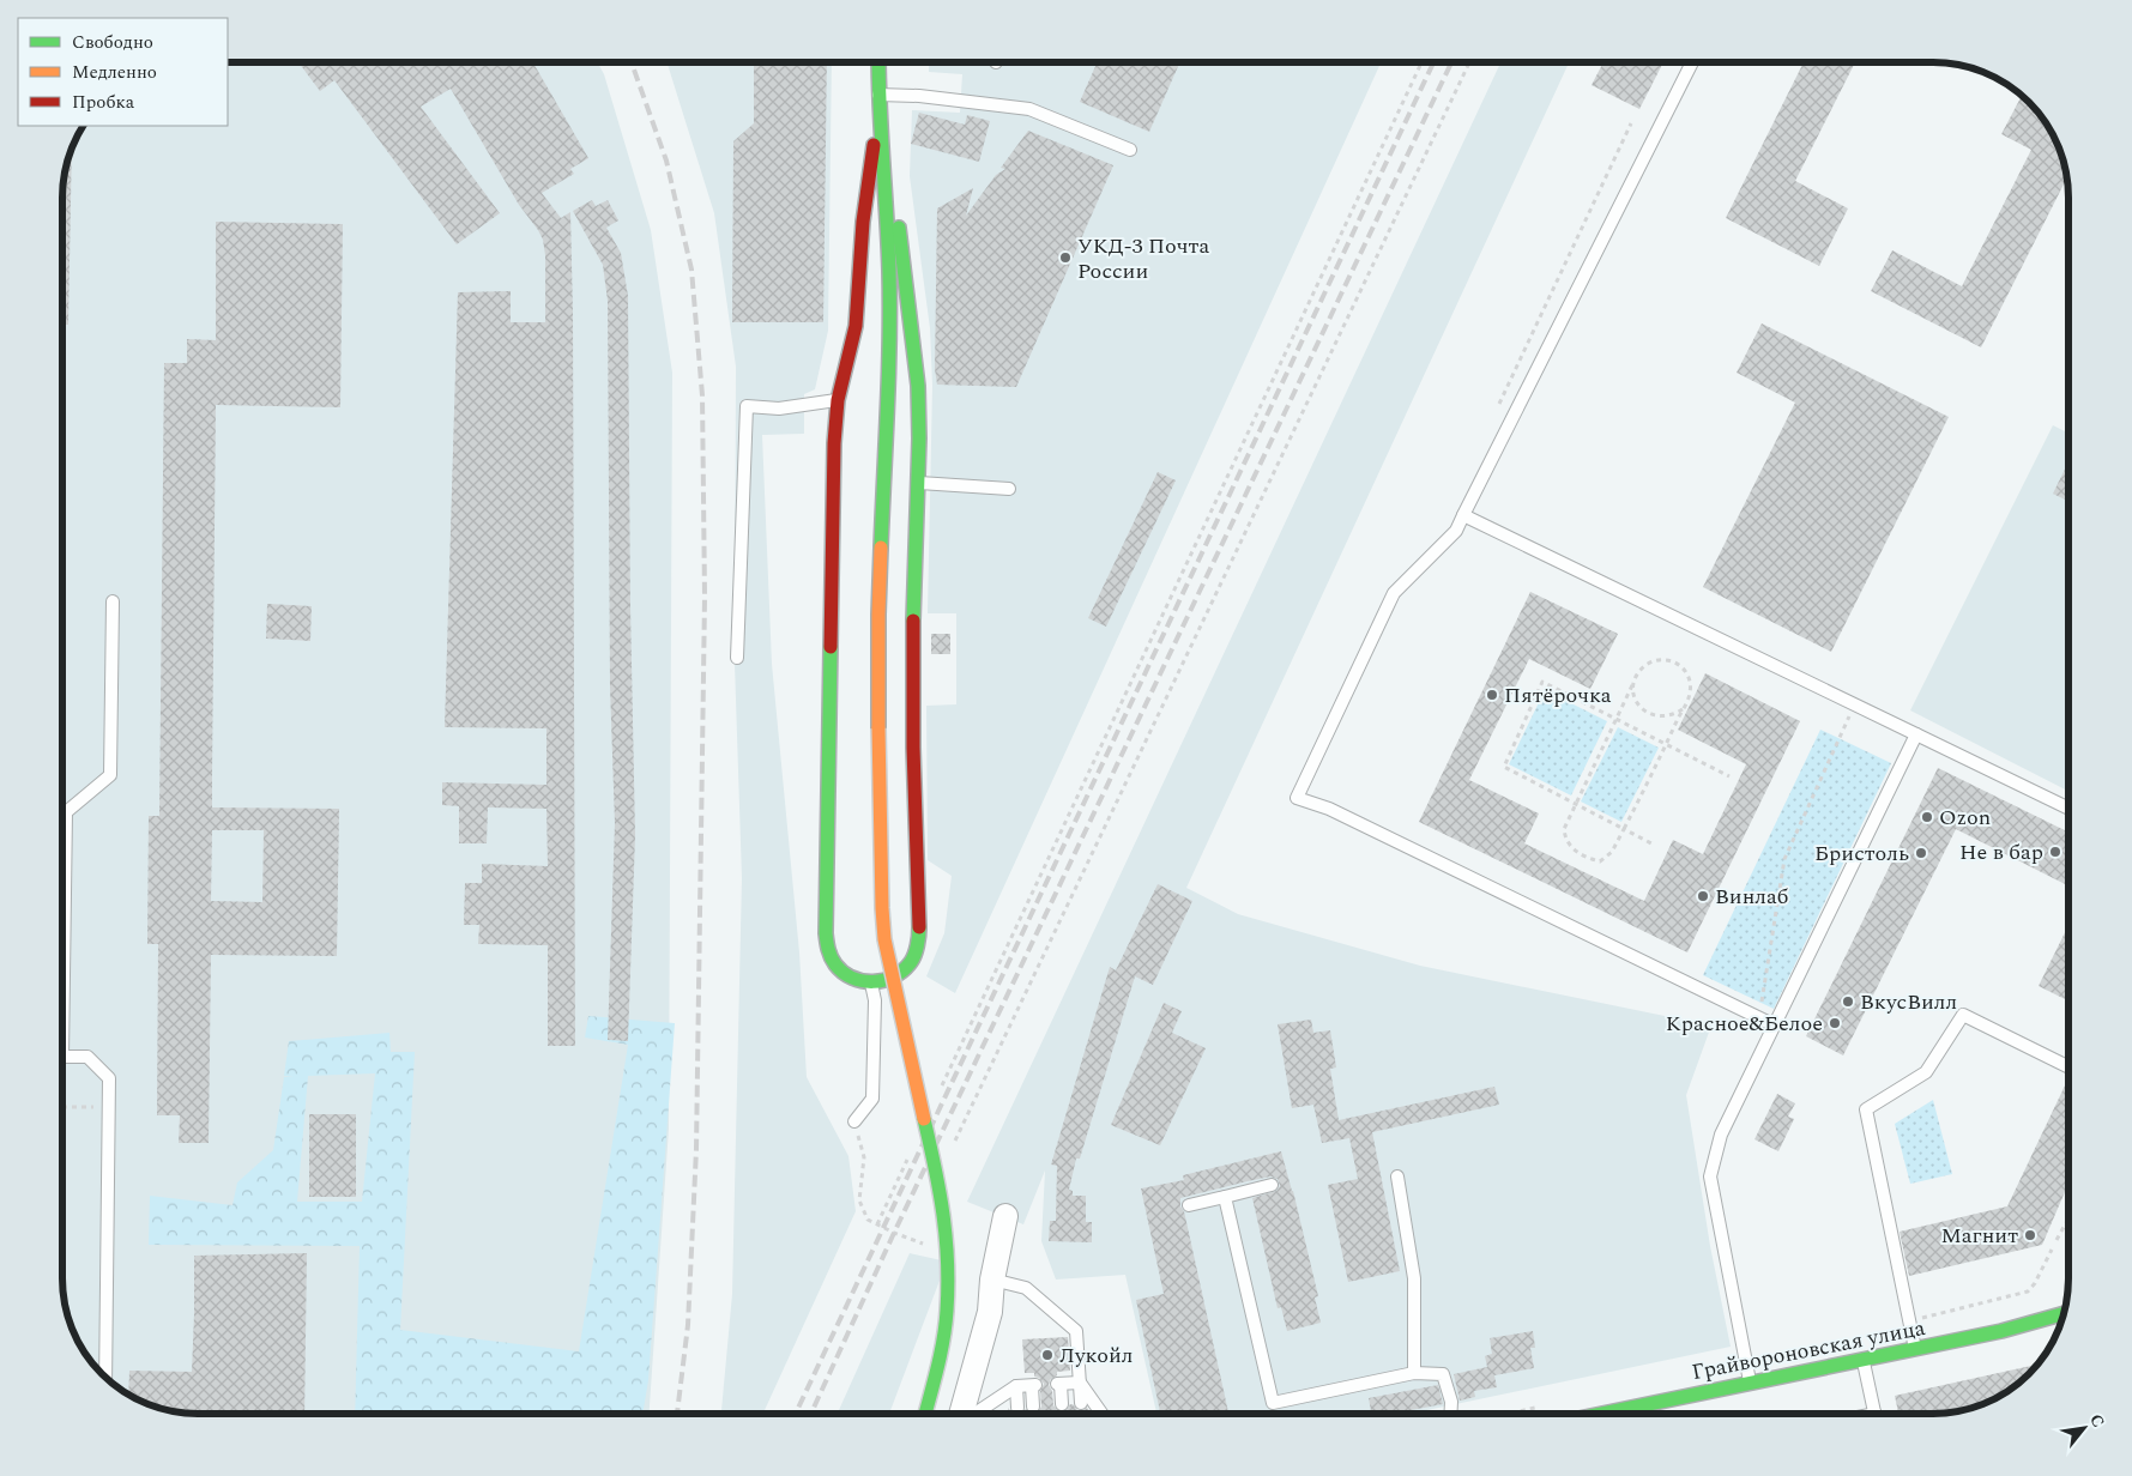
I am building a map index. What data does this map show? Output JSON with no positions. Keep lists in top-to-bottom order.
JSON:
{
  "streets": {
    "main road": ["Грайвороновская улица"]
  },
  "places": [
    "УКД-3 Почта России",
    "Пятёрочка",
    "Ozon",
    "Не в бар",
    "Бристоль",
    "Винлаб",
    "ВкусВилл",
    "Красное&Белое",
    "Магнит",
    "Лукойл"
  ],
  "legend": ["Свободно", "Медленно", "Пробка"],
  "north": "top right"
}
